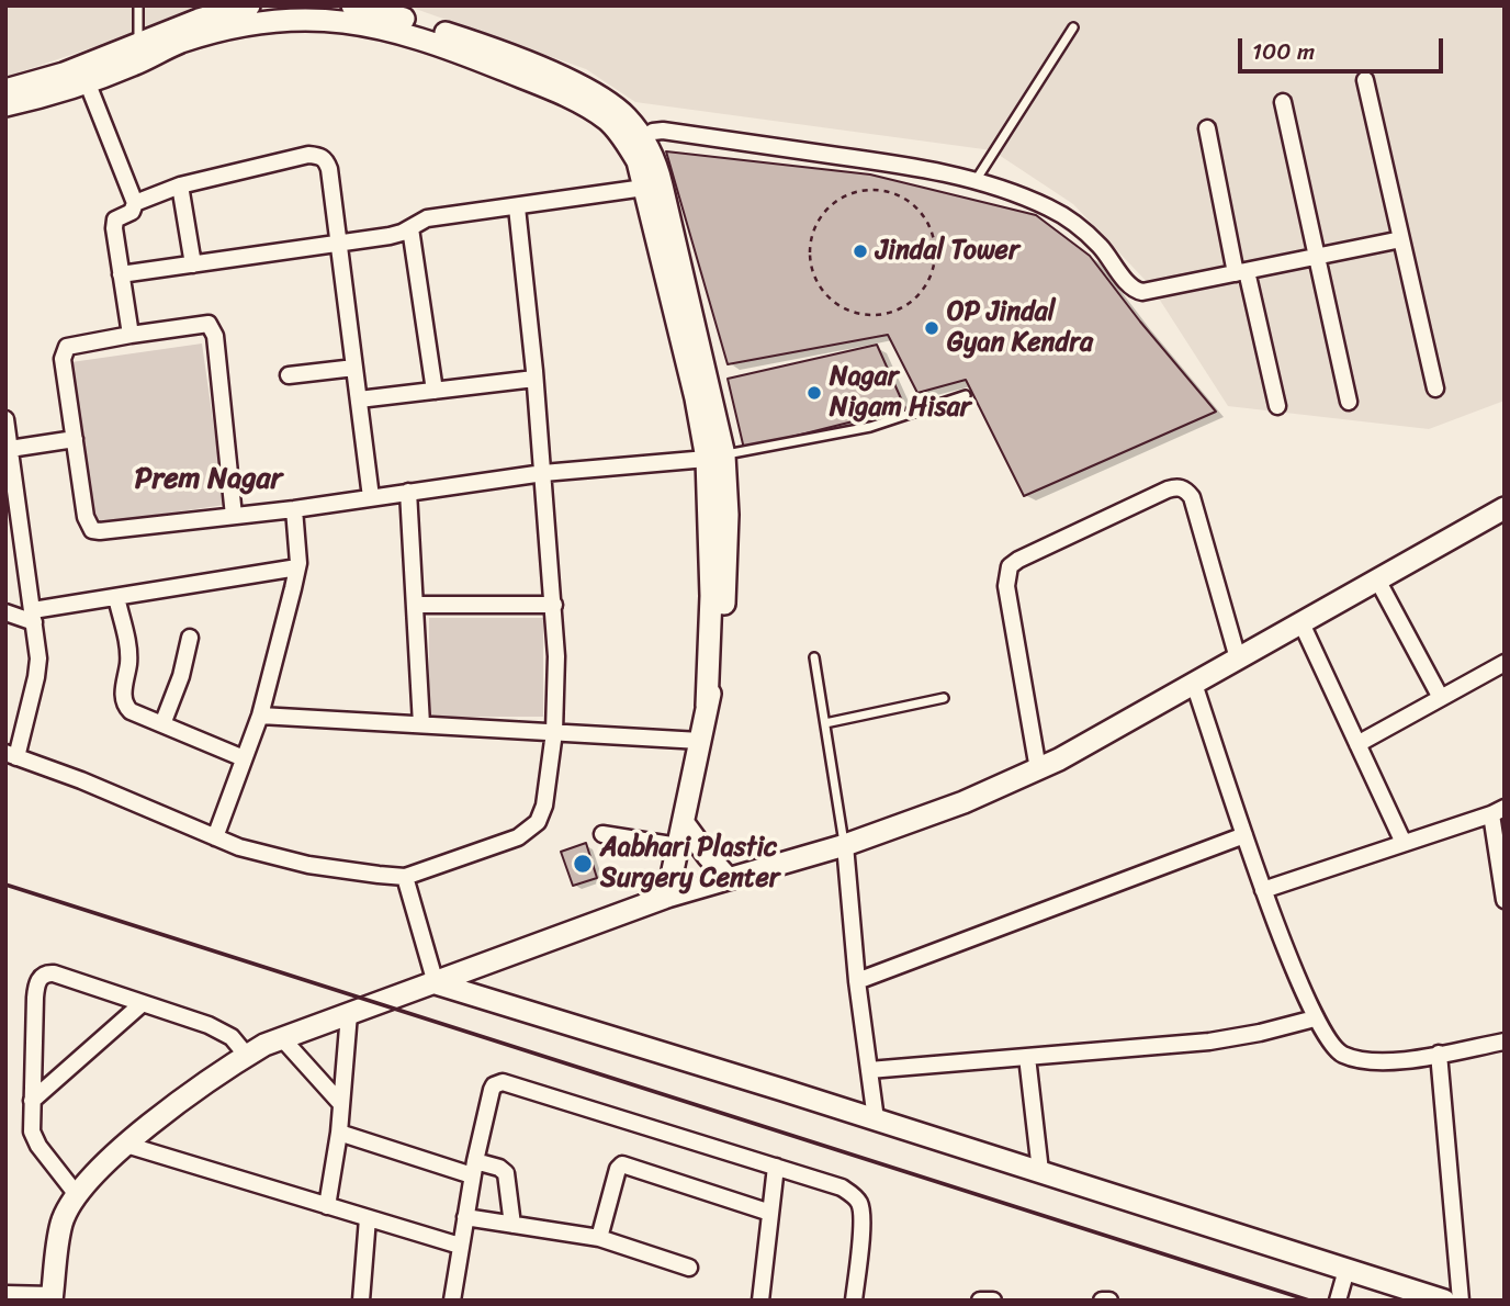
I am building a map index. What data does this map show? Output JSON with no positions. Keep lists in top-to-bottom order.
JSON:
{
  "districts": ["Prem Nagar"],
  "places": [
    "Jindal Tower",
    "OP Jindal Gyan Kendra",
    "Nagar Nigam Hisar",
    "Aabhari Plastic Surgery Center"
  ],
  "scale_bar": "100 m"
}
